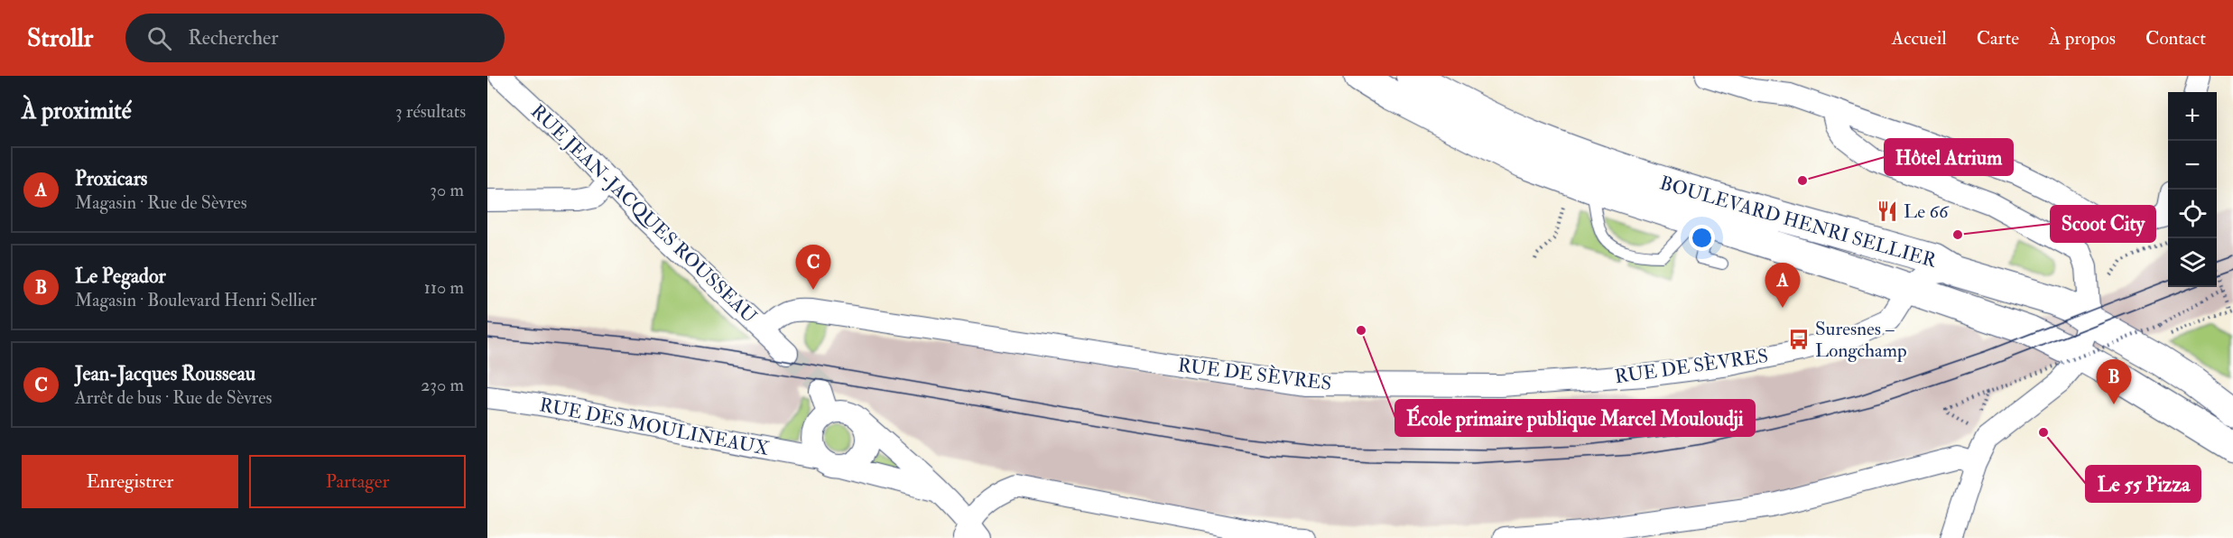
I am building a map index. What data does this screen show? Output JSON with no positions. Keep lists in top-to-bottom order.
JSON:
{
  "streets": {
    "main road": ["BOULEVARD HENRI SELLIER"],
    "street": ["RUE JEAN-JACQUES ROUSSEAU", "RUE DE SÈVRES", "RUE DES MOULINEAUX"]
  },
  "crossings": [
    ["RUE JEAN-JACQUES ROUSSEAU", "RUE DE SÈVRES"],
    ["BOULEVARD HENRI SELLIER", "RUE DE SÈVRES"]
  ],
  "places": {
    "other": [
      "Hôtel Atrium",
      "Scoot City",
      "École primaire publique Marcel Mouloudji",
      "Le 55 Pizza"
    ],
    "restaurant": ["Le 66"],
    "bus stop": ["Suresnes – Longchamp"]
  },
  "page": {
    "header": "Strollr",
    "search": "Rechercher",
    "nav": [
      "Accueil",
      "Carte",
      "À propos",
      "Contact"
    ],
    "heading": ["À proximité", "3 résultats"],
    "map_buttons": ["+", "−"],
    "list": [
      {
        "mark": "A",
        "name": "Proxicars",
        "note": "Magasin · Rue de Sèvres",
        "value": "30 m"
      },
      {
        "mark": "B",
        "name": "Le Pegador",
        "note": "Magasin · Boulevard Henri Sellier",
        "value": "110 m"
      },
      {
        "mark": "C",
        "name": "Jean-Jacques Rousseau",
        "note": "Arrêt de bus · Rue de Sèvres",
        "value": "230 m"
      }
    ],
    "pins": ["C", "A", "B"],
    "buttons": ["Enregistrer", "Partager"]
  }
}
